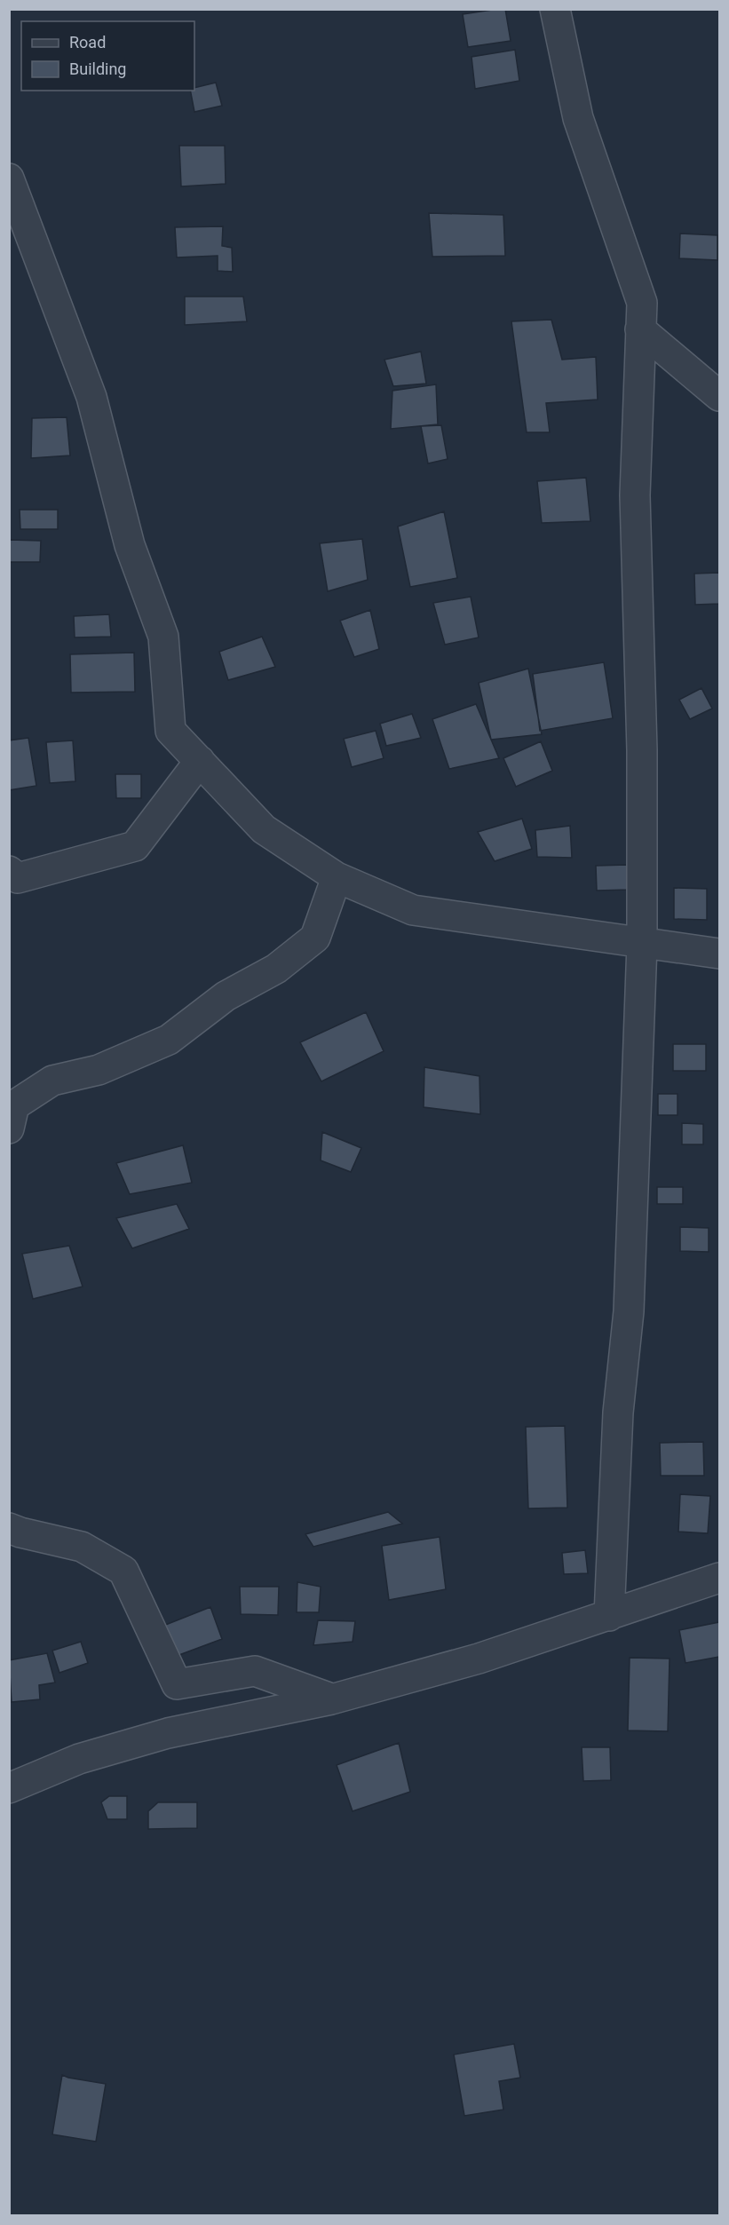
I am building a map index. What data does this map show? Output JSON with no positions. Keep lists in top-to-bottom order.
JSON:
{
  "legend": ["Road", "Building"]
}
